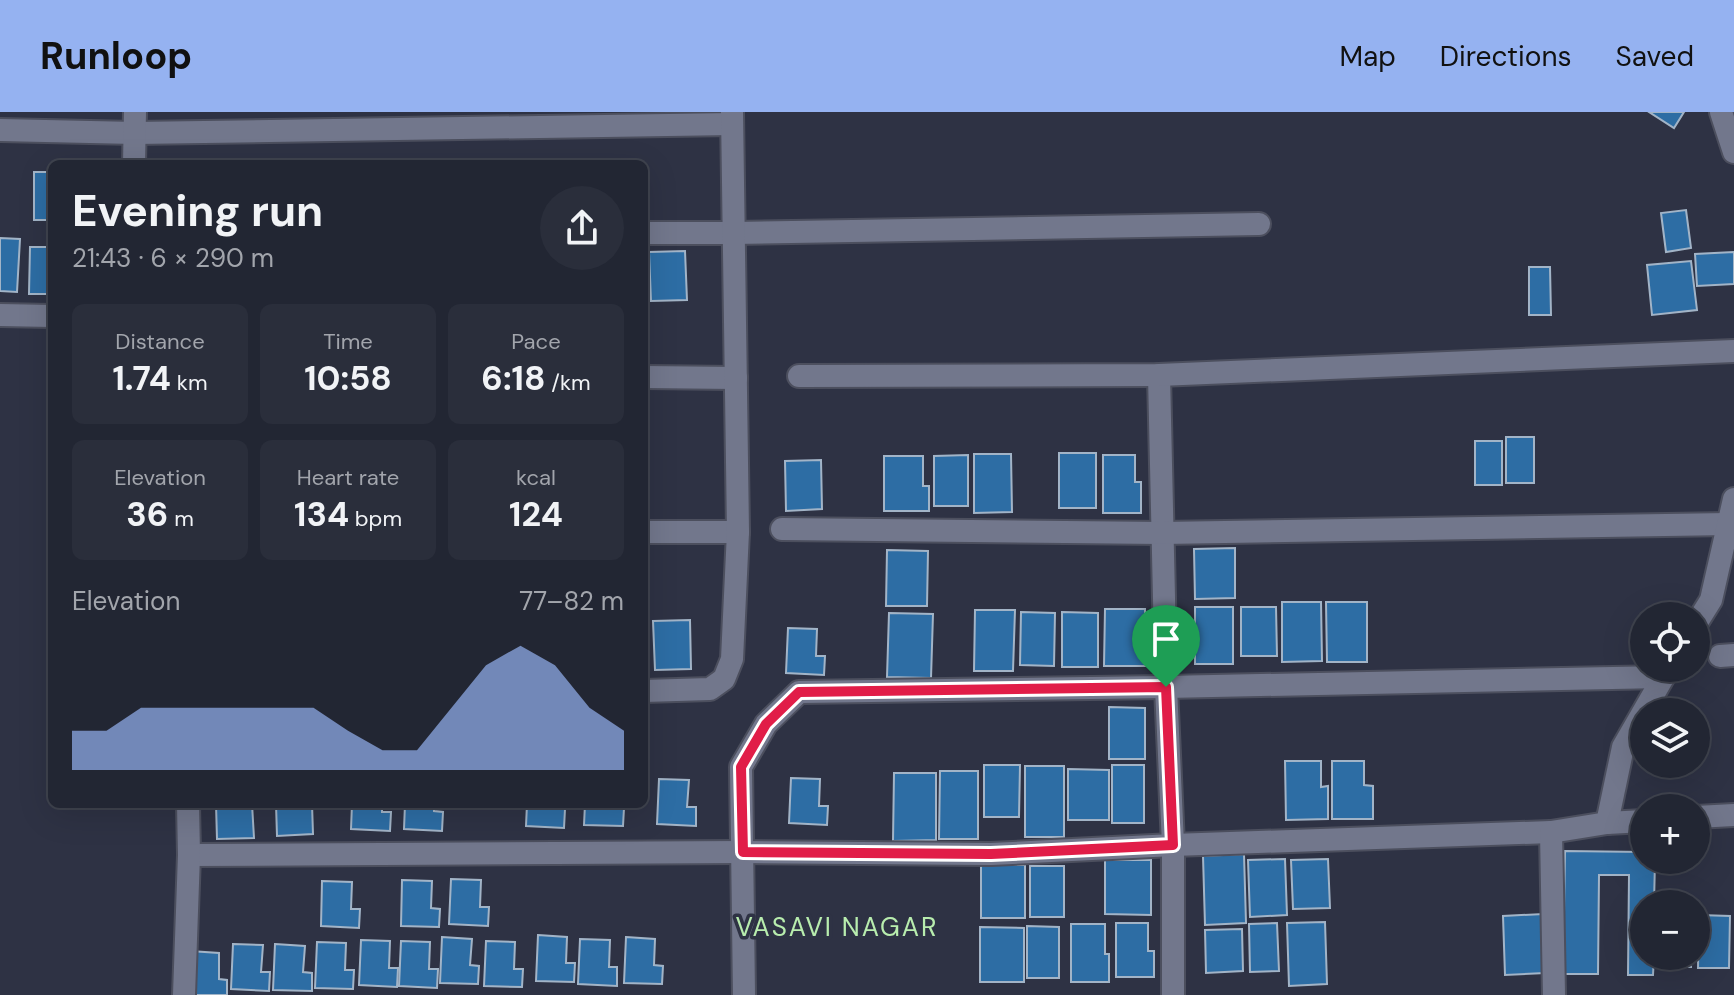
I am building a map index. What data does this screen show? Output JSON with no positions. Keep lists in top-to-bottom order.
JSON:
{
  "districts": ["VASAVI NAGAR"],
  "page": {
    "header": "Runloop",
    "nav": ["Map", "Directions", "Saved"],
    "heading": ["Evening run", "21:43 · 6 × 290 m"],
    "stats": [
      ["Distance", "1.74 km"],
      ["Time", "10:58"],
      ["Pace", "6:18 /km"],
      ["Elevation", "36 m"],
      ["Heart rate", "134 bpm"],
      ["kcal", "124"]
    ],
    "chart": ["Elevation", "77–82 m"],
    "map_buttons": ["+", "−"]
  }
}
